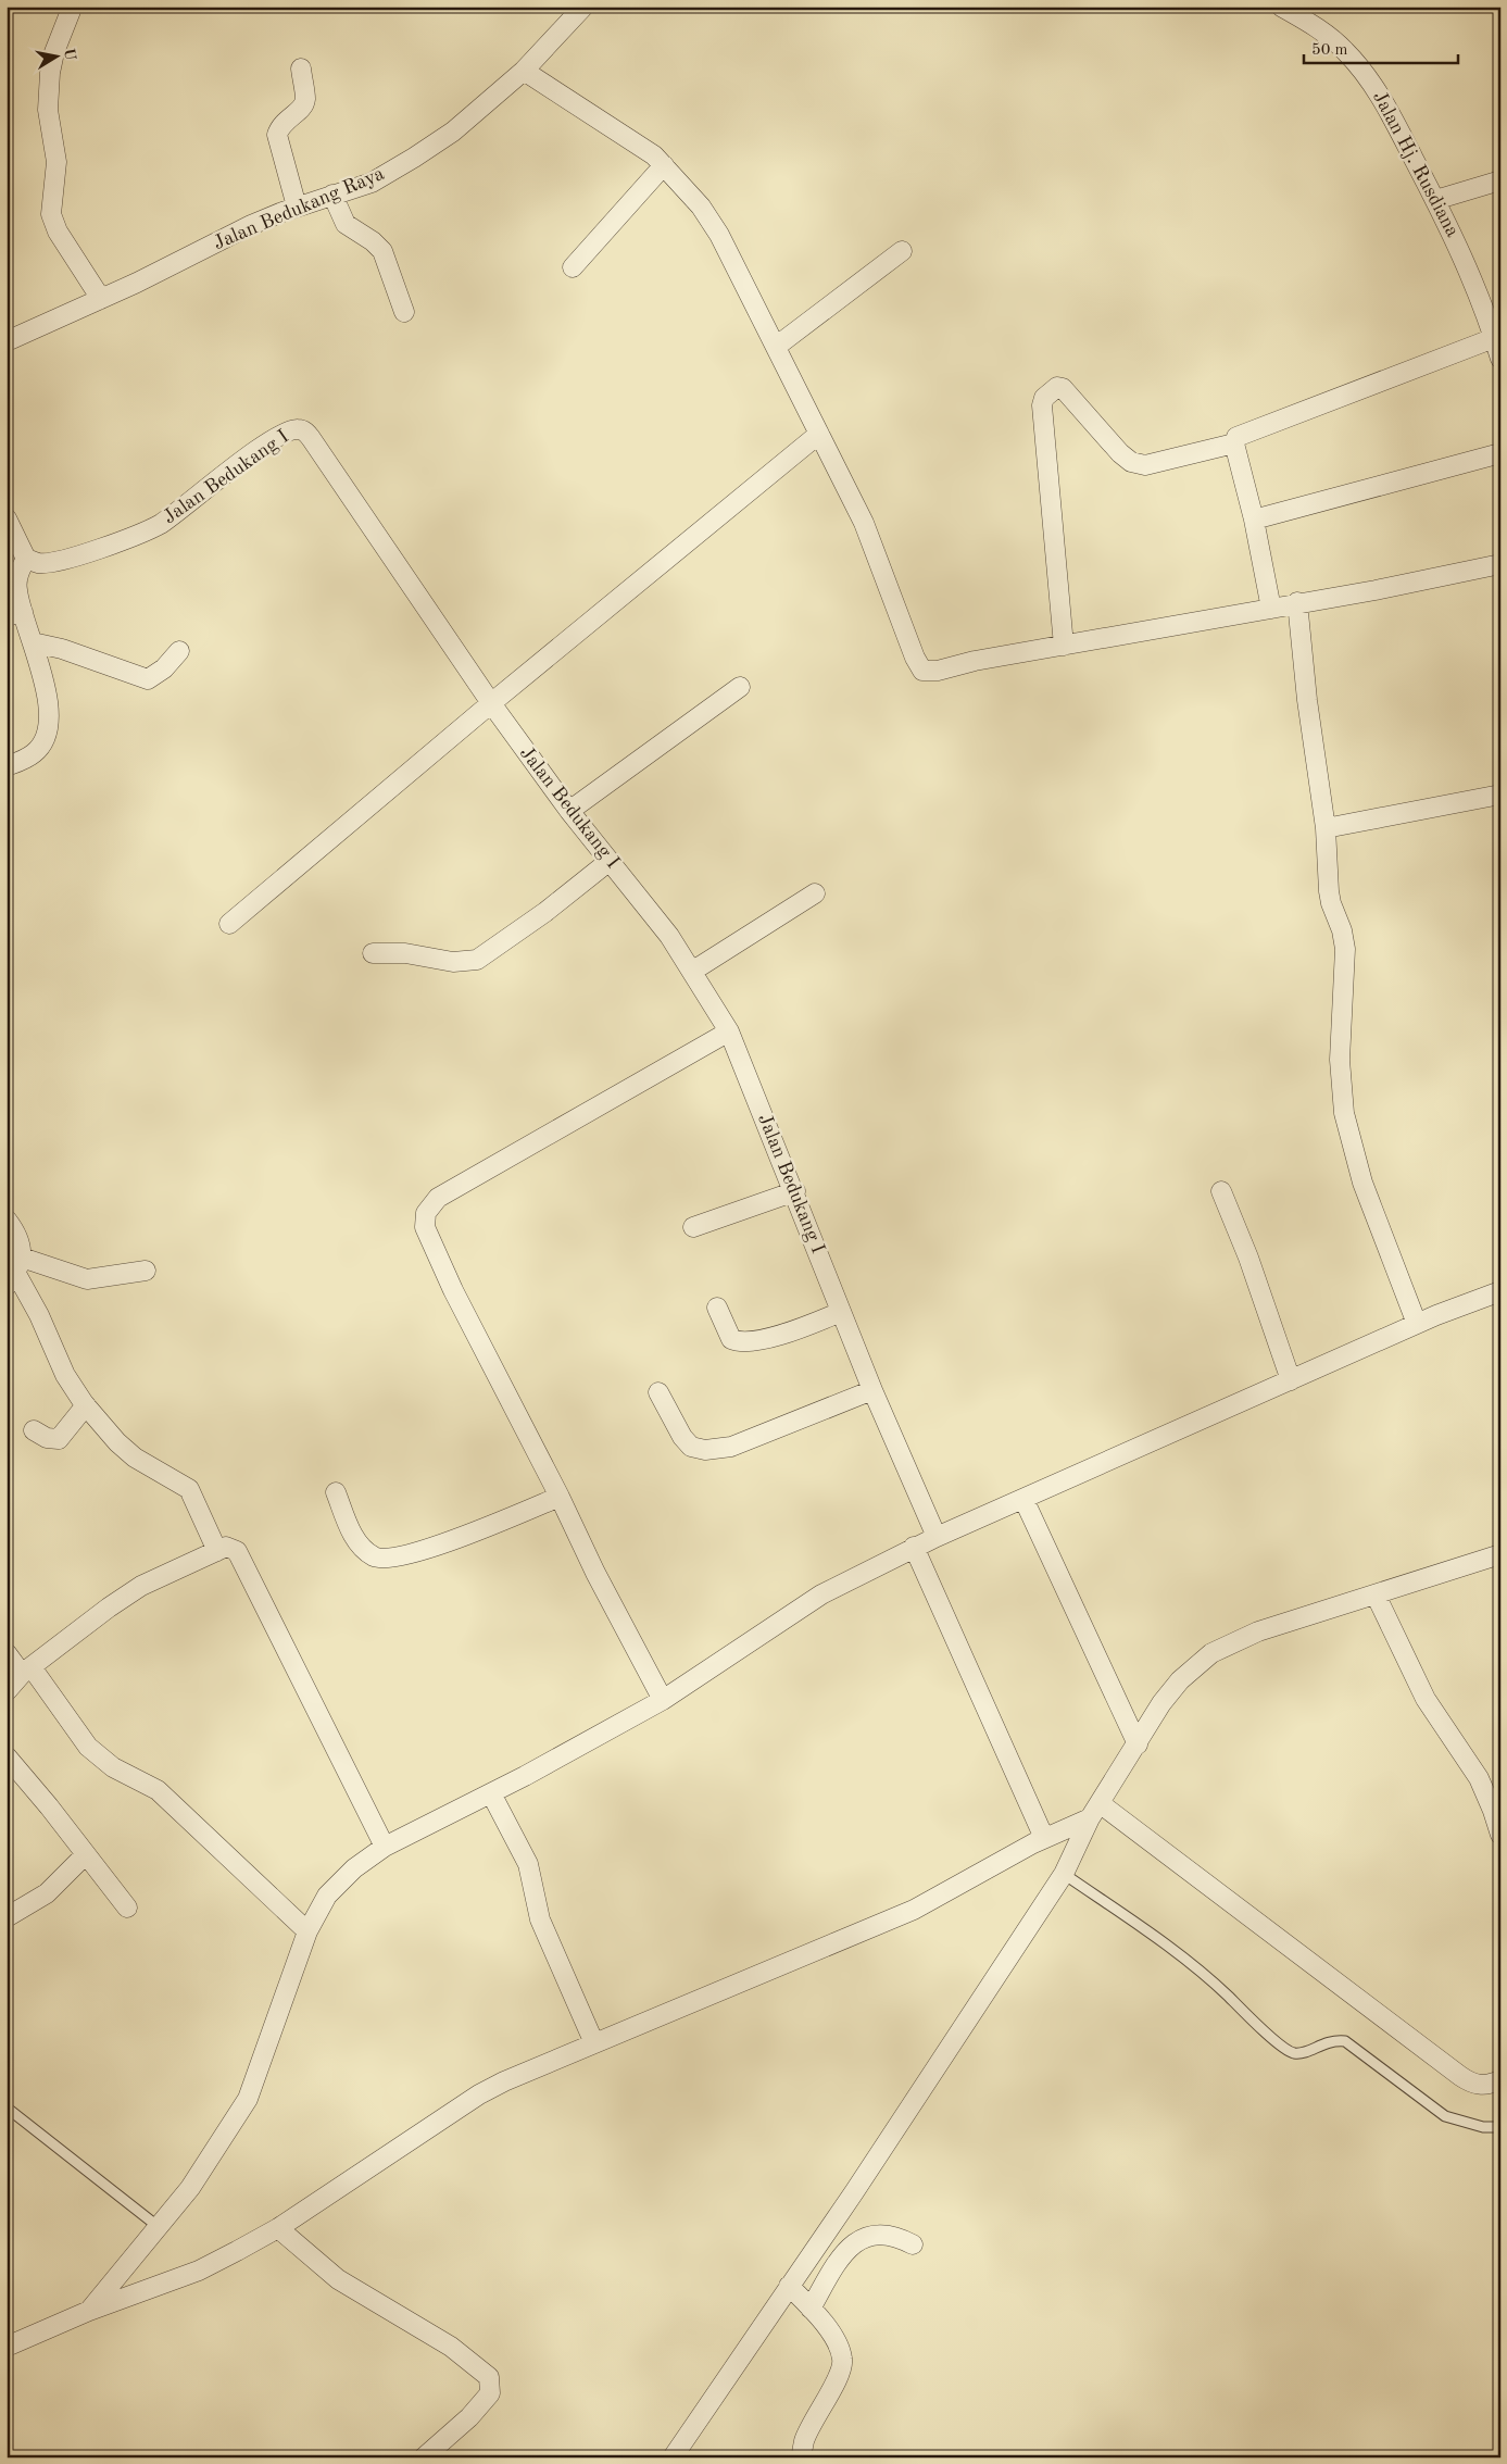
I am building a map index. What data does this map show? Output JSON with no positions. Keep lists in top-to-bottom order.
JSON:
{
  "streets": {
    "street": ["Jalan Hj. Rusdiana", "Jalan Bedukang Raya", "Jalan Bedukang I"]
  },
  "scale_bar": "50 m",
  "north": "right"
}
